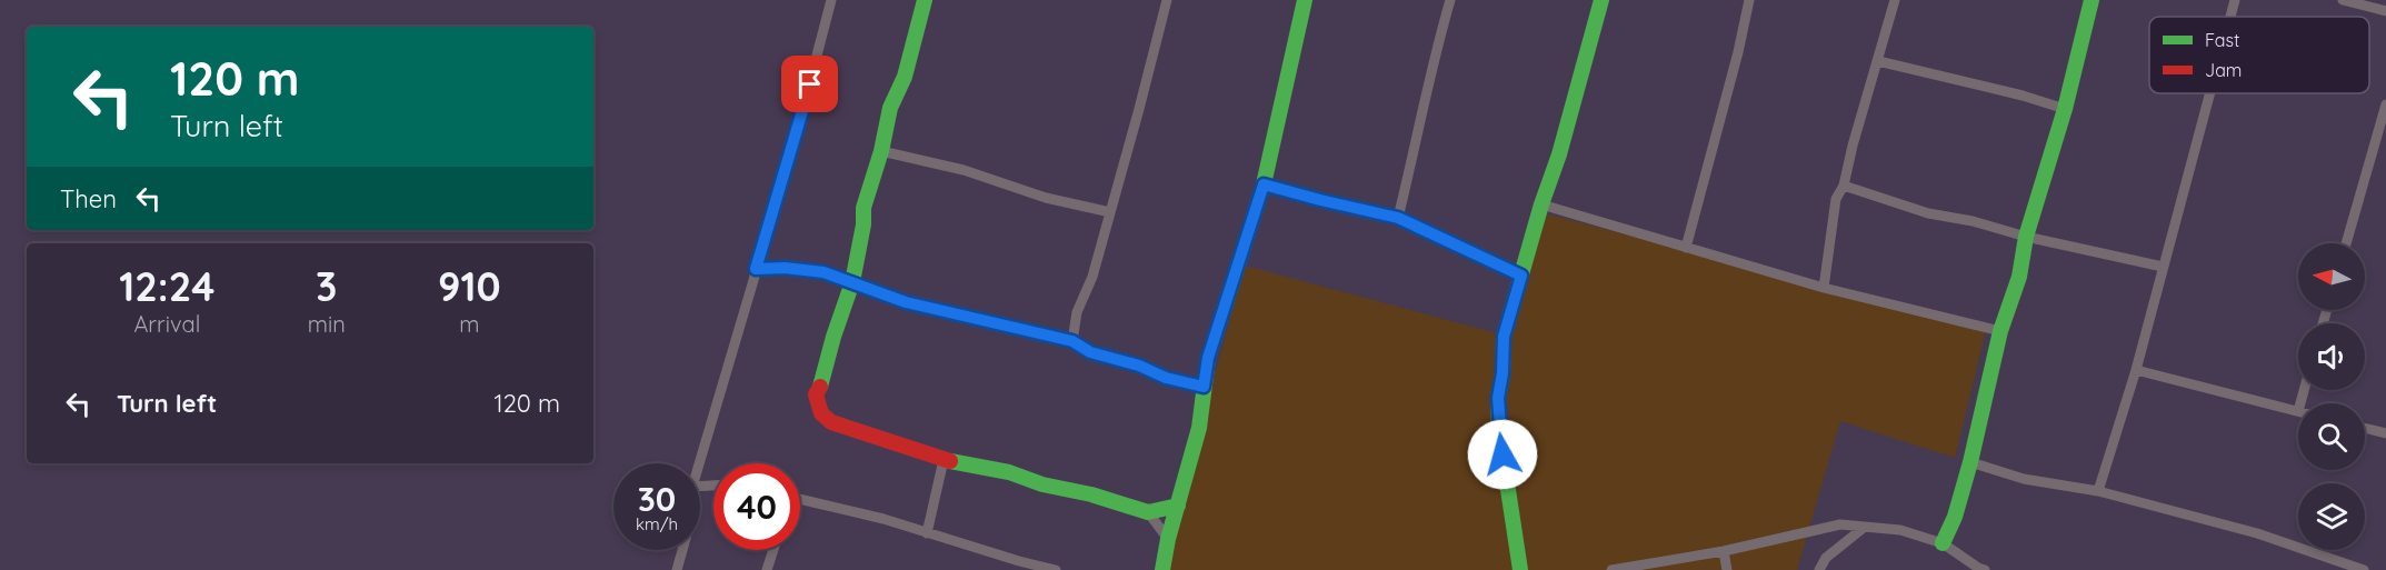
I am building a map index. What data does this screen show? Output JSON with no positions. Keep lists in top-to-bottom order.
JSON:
{
  "legend": ["Fast", "Jam"],
  "north": "left",
  "page": {
    "turn": ["120 m", "Turn left"],
    "then": "Then",
    "eta": [
      "12:24",
      "Arrival",
      "3",
      "min",
      "910",
      "m"
    ],
    "list": [
      {
        "name": "Turn left",
        "value": "120 m"
      }
    ],
    "speed": "30 km/h",
    "limit": "40"
  }
}
